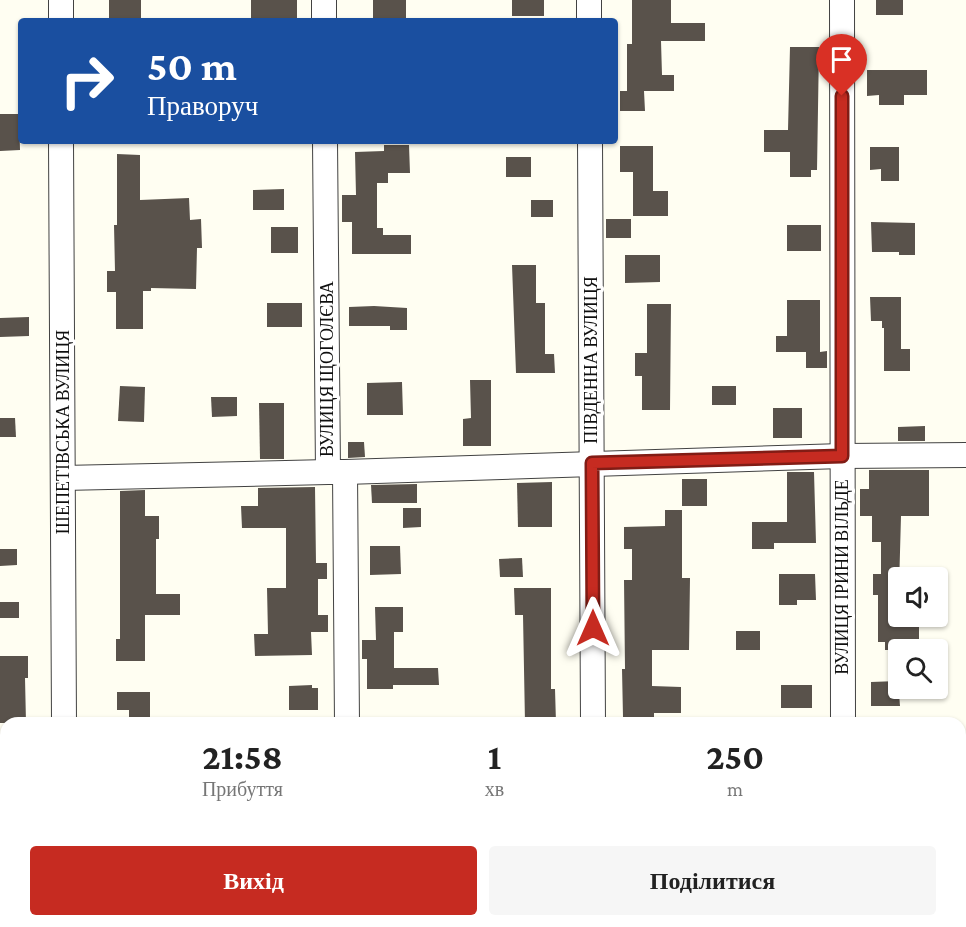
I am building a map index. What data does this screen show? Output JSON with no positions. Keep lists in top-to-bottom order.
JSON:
{
  "streets": {
    "street": [
      "ПІВДЕННА ВУЛИЦЯ",
      "ВУЛИЦЯ ЩОГОЛЄВА",
      "ШЕПЕТІВСЬКА ВУЛИЦЯ",
      "ВУЛИЦЯ ІРИНИ ВІЛЬДЕ"
    ]
  },
  "page": {
    "turn": ["50 m", "Праворуч"],
    "eta": [
      "21:58",
      "Прибуття",
      "1",
      "хв",
      "250",
      "m"
    ],
    "buttons": ["Вихід", "Поділитися"]
  }
}
